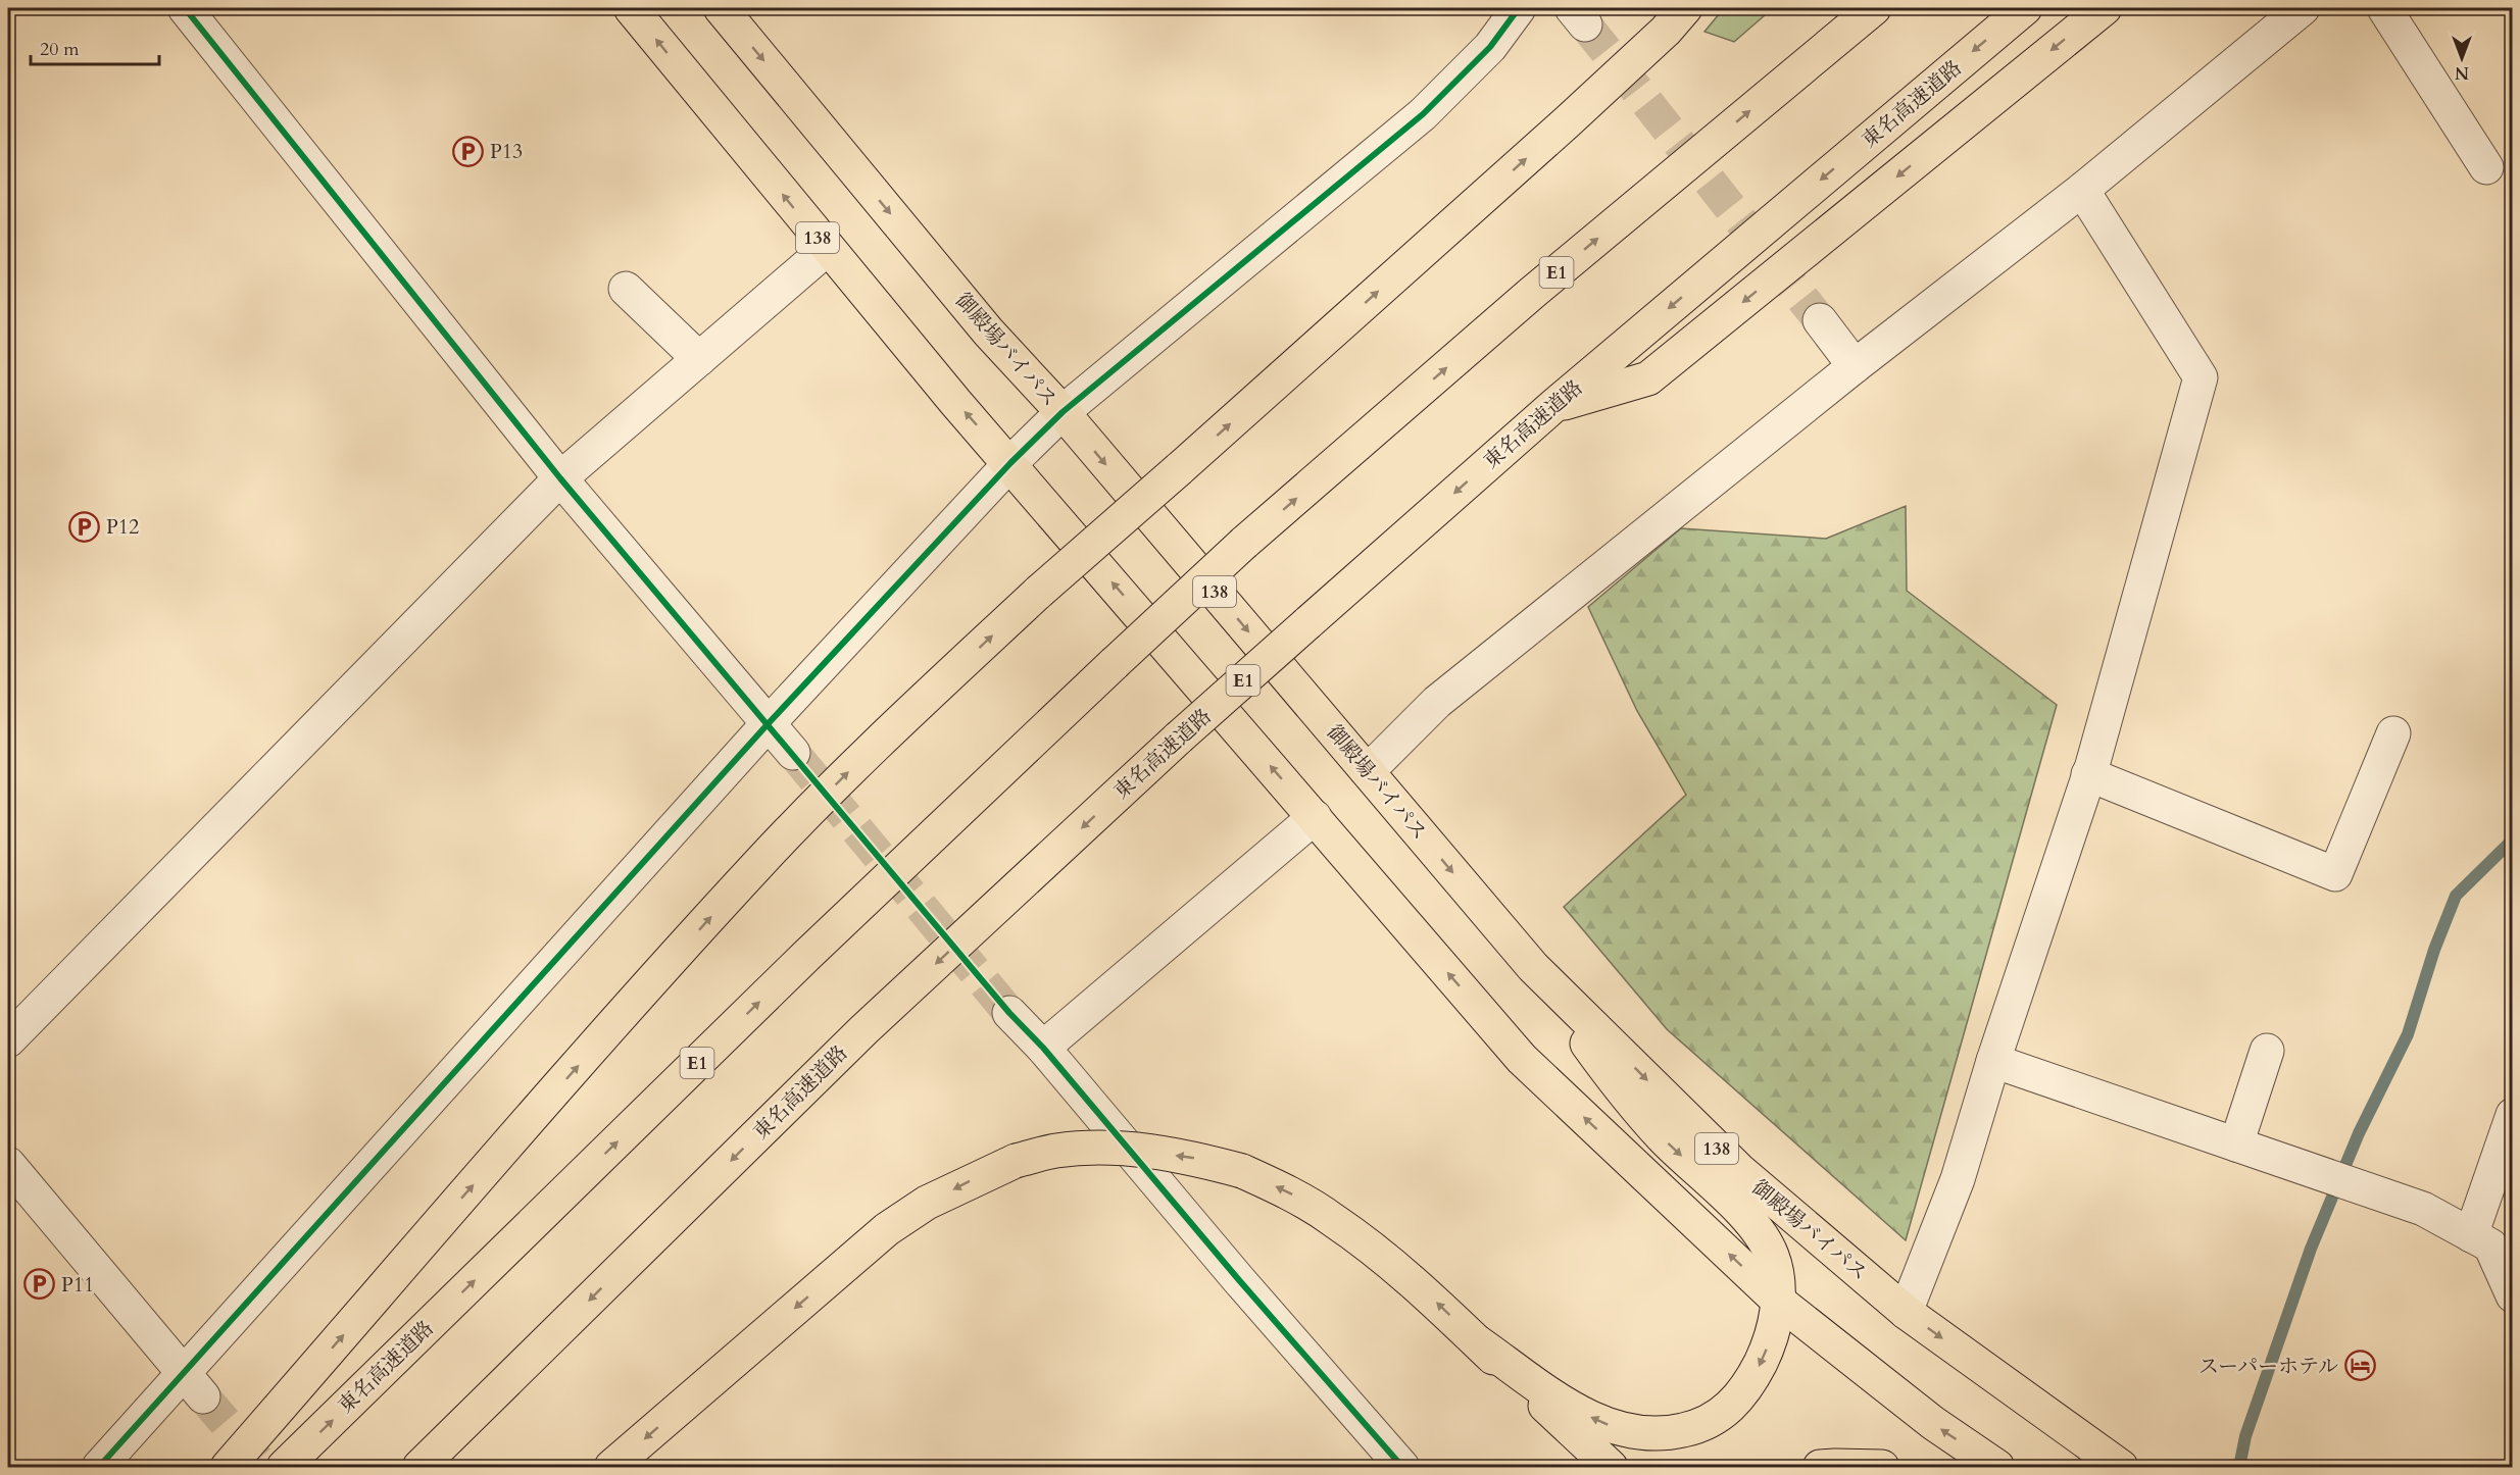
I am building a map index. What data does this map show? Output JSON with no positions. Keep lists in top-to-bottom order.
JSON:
{
  "streets": {
    "highway": [
      "東名高速道路",
      "138",
      "E1",
      "御殿場バイパス"
    ]
  },
  "places": {
    "parking": ["P13", "P12", "P11"],
    "hotel": ["スーパーホテル"]
  },
  "scale_bar": "20 m",
  "north": "bottom"
}
